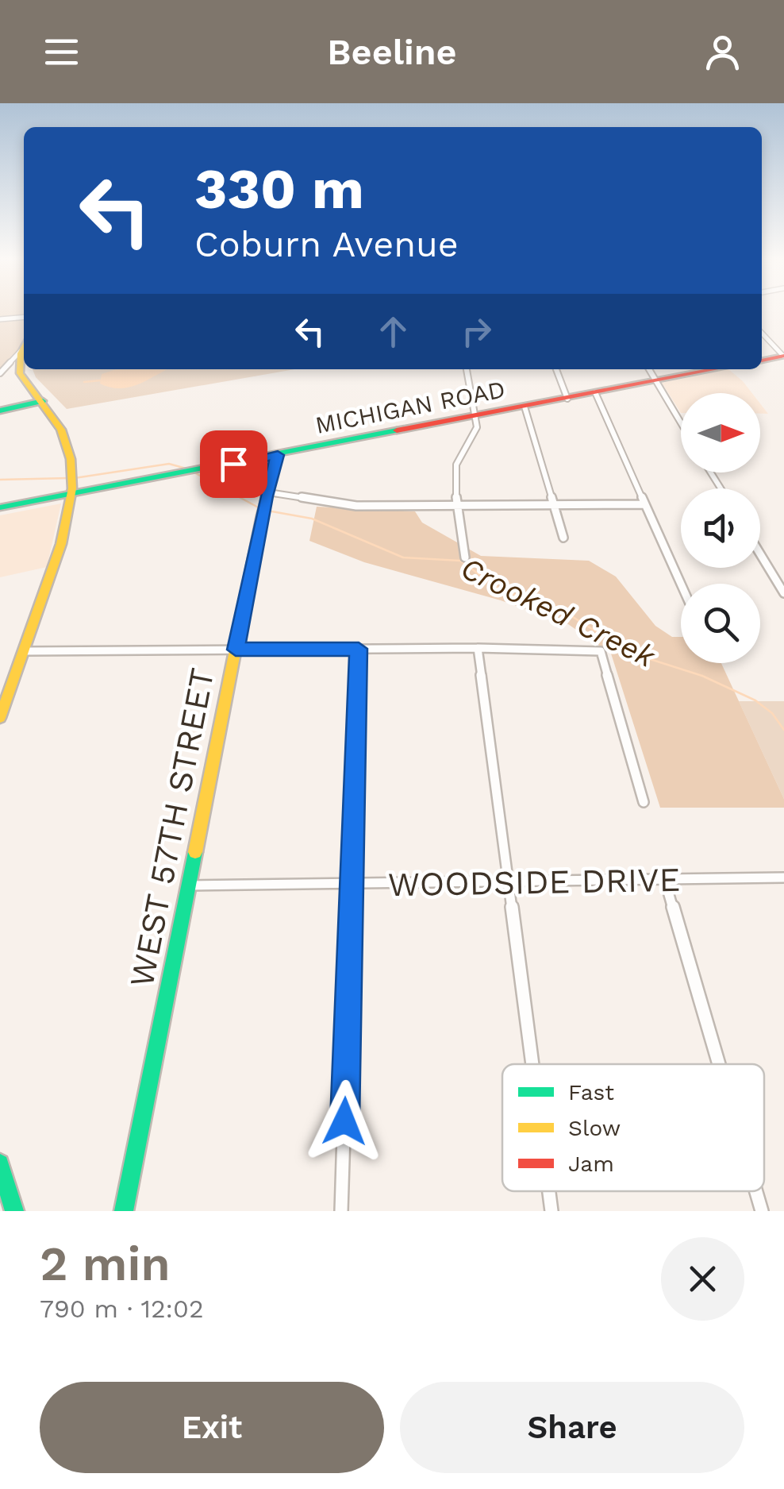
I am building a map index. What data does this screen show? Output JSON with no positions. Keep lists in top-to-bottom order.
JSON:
{
  "streets": {
    "main road": ["MICHIGAN ROAD", "WEST 57TH STREET"],
    "street": ["WOODSIDE DRIVE"]
  },
  "crossings": [
    ["MICHIGAN ROAD", "WEST 57TH STREET"],
    ["WEST 57TH STREET", "WOODSIDE DRIVE"]
  ],
  "water": ["Crooked Creek"],
  "legend": ["Fast", "Slow", "Jam"],
  "north": "right",
  "page": {
    "header": "Beeline",
    "turn": ["330 m", "Coburn Avenue"],
    "heading": ["2 min", "790 m · 12:02"],
    "buttons": ["Exit", "Share"]
  }
}
